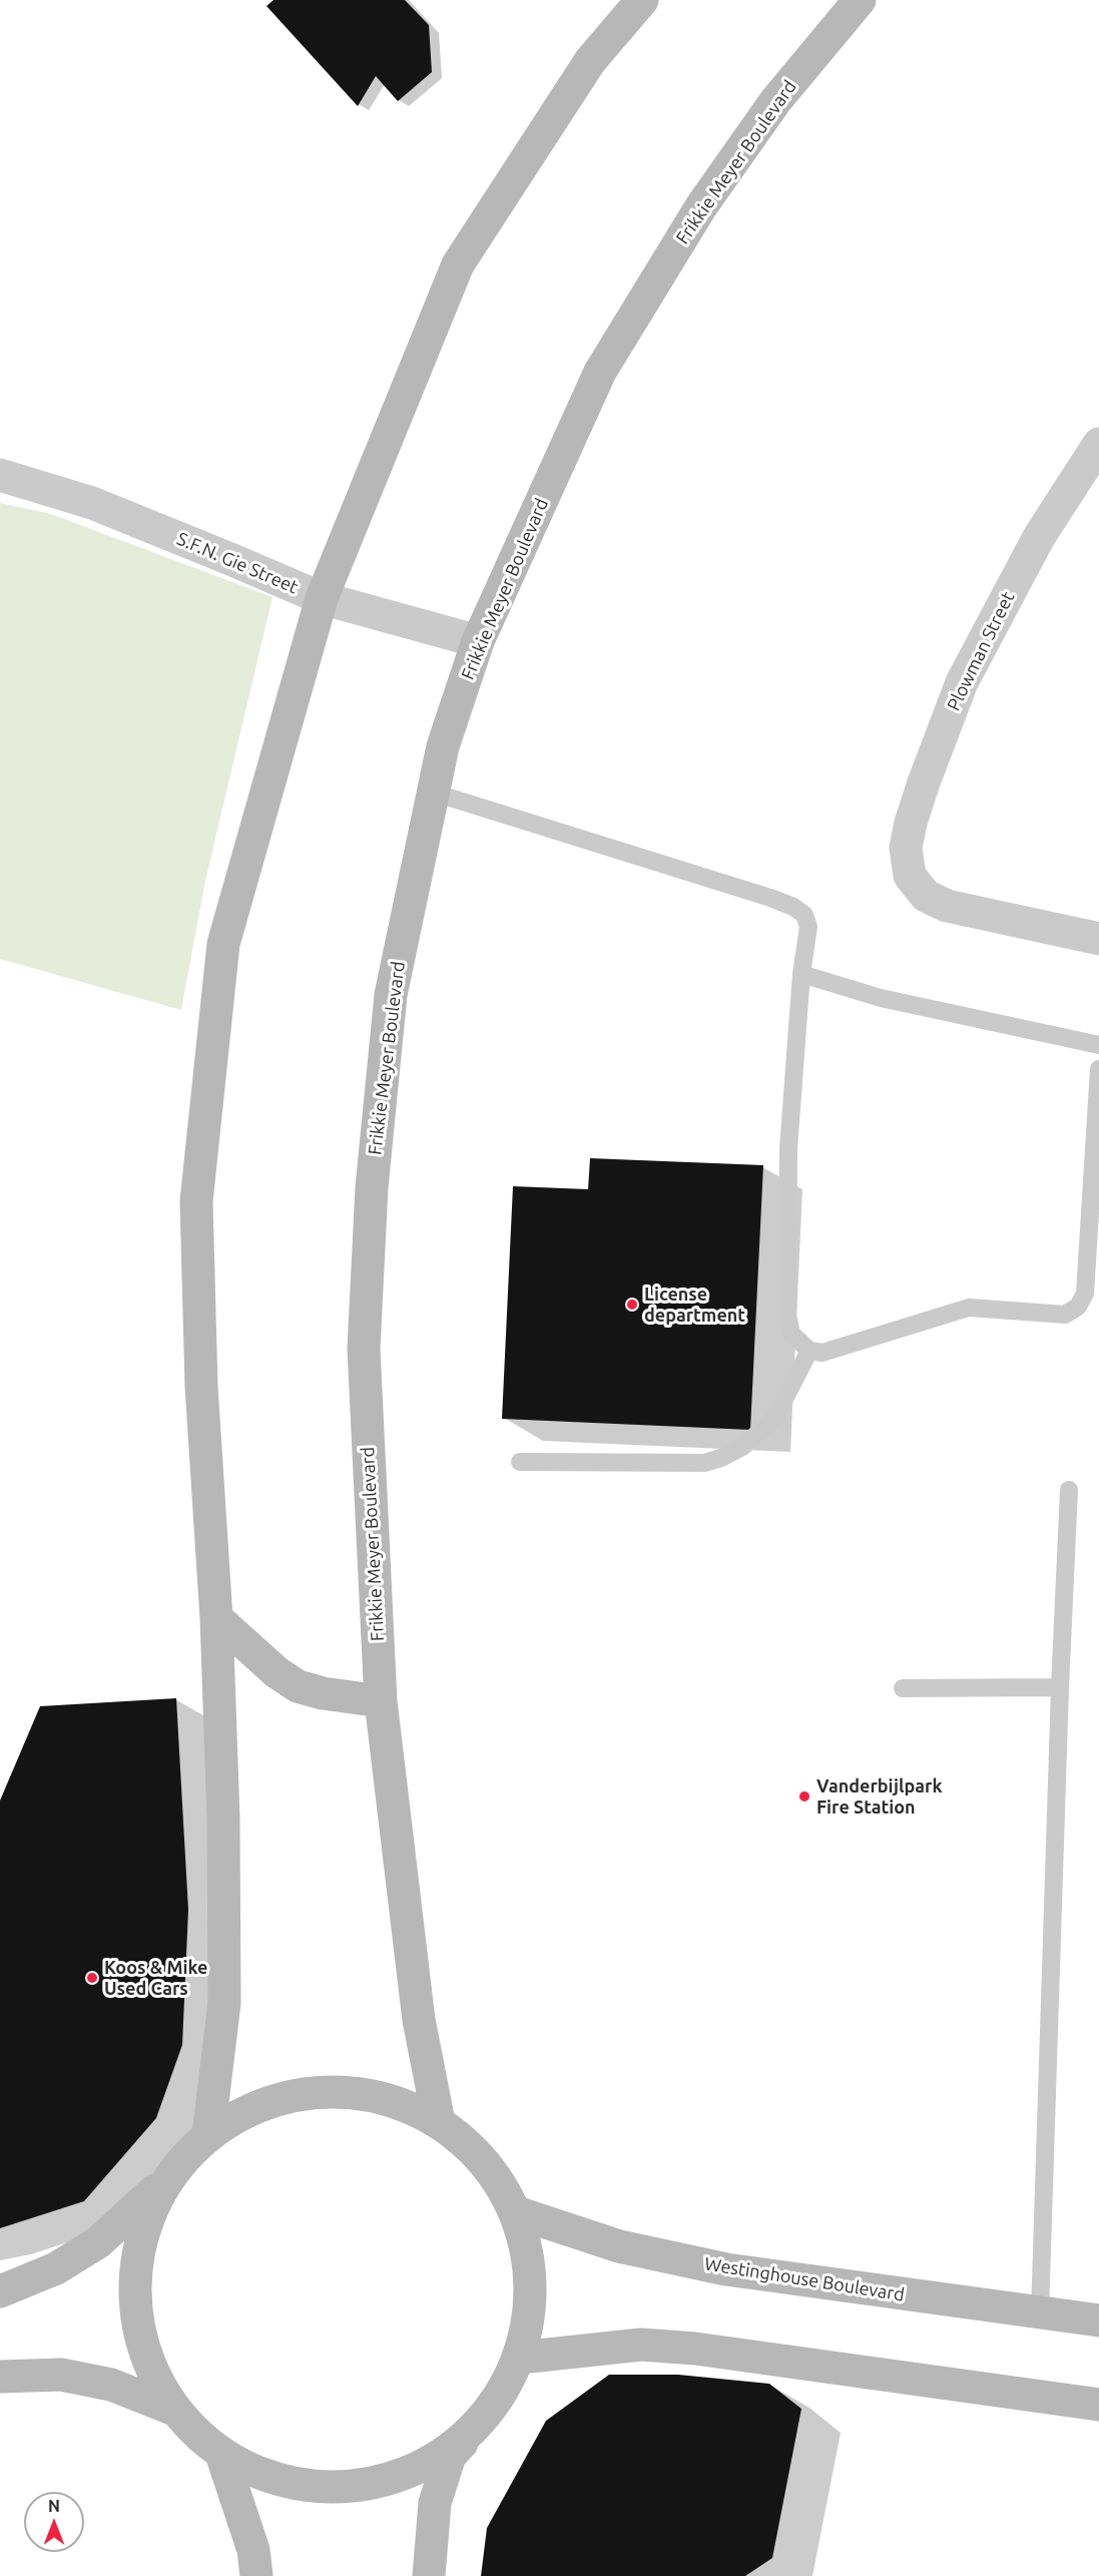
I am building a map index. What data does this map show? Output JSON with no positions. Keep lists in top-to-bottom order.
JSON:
{
  "streets": {
    "main road": ["Frikkie Meyer Boulevard", "Westinghouse Boulevard"],
    "street": ["S.F.N. Gie Street", "Plowman Street"]
  },
  "crossings": [
    ["Frikkie Meyer Boulevard", "S.F.N. Gie Street"]
  ],
  "places": ["License department", "Vanderbijlpark Fire Station", "Koos & Mike Used Cars"],
  "north": "top"
}
